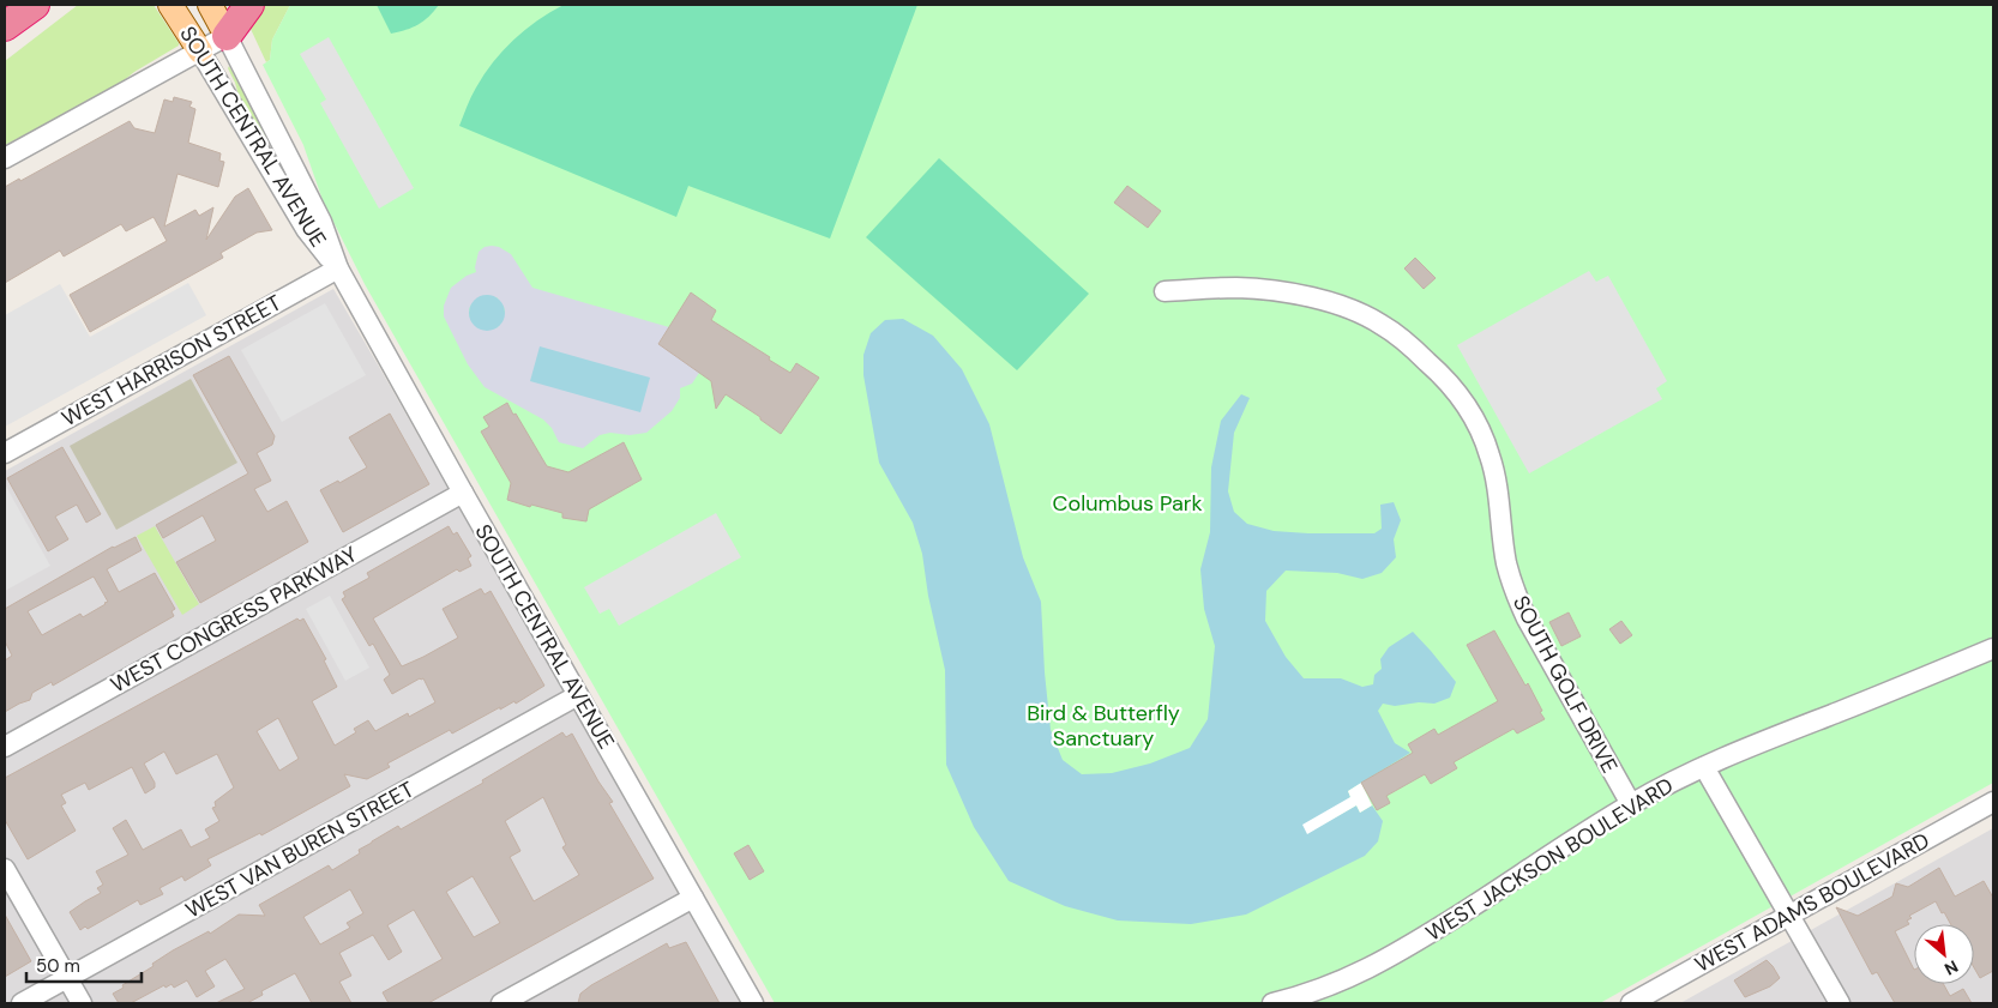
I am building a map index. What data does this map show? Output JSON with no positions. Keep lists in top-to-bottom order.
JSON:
{
  "streets": {
    "main road": ["SOUTH CENTRAL AVENUE"],
    "street": [
      "WEST HARRISON STREET",
      "WEST CONGRESS PARKWAY",
      "SOUTH GOLF DRIVE",
      "WEST VAN BUREN STREET",
      "WEST JACKSON BOULEVARD",
      "WEST ADAMS BOULEVARD"
    ]
  },
  "crossings": [
    ["SOUTH CENTRAL AVENUE", "WEST HARRISON STREET"],
    ["SOUTH CENTRAL AVENUE", "WEST CONGRESS PARKWAY"],
    ["SOUTH CENTRAL AVENUE", "WEST VAN BUREN STREET"],
    ["SOUTH GOLF DRIVE", "WEST JACKSON BOULEVARD"]
  ],
  "parks": ["Columbus Park", "Bird & Butterfly Sanctuary"],
  "scale_bar": "50 m",
  "north": "bottom right"
}
